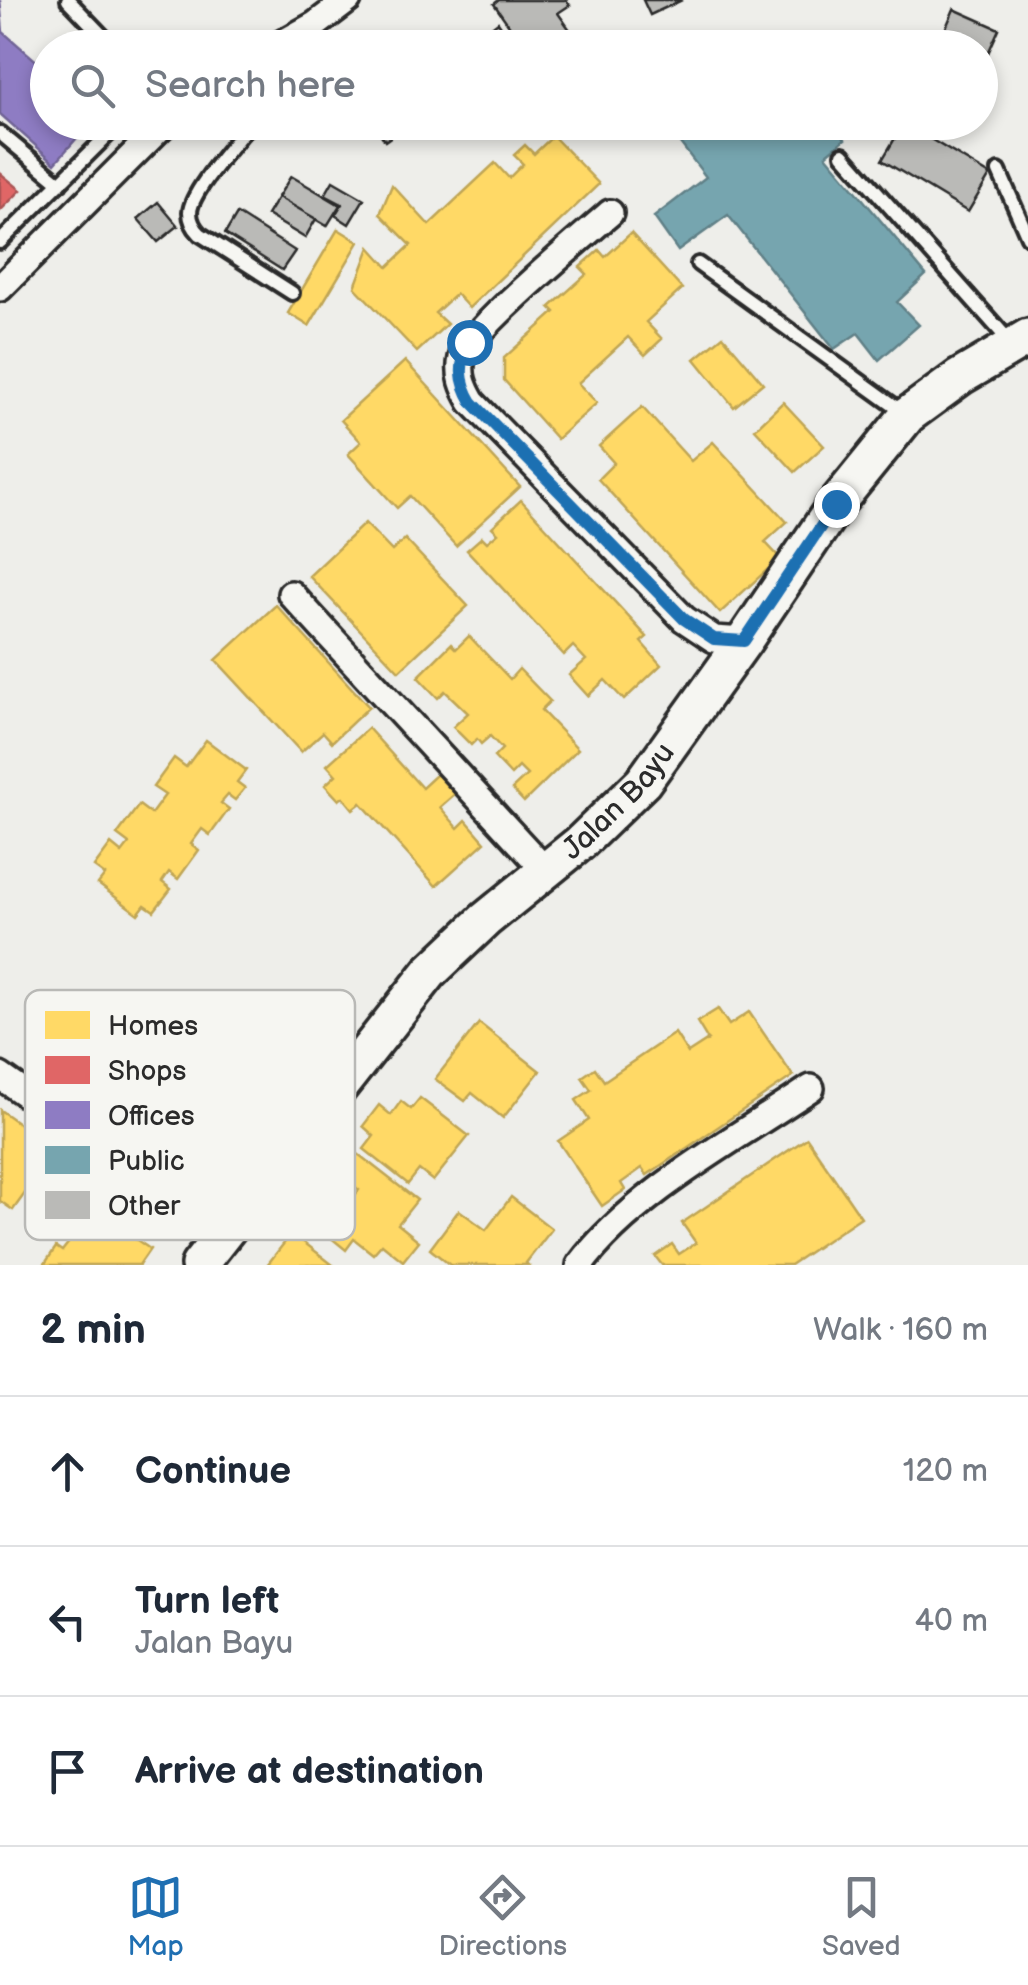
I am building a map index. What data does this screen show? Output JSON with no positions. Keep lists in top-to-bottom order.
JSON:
{
  "streets": {
    "street": ["Jalan Bayu"]
  },
  "legend": [
    "Homes",
    "Shops",
    "Offices",
    "Public",
    "Other"
  ],
  "page": {
    "search": "Search here",
    "heading": ["2 min", "Walk · 160 m"],
    "list": [
      ["Continue", "120 m"],
      ["Turn left", "Jalan Bayu", "40 m"],
      "Arrive at destination"
    ],
    "nav": ["Map", "Directions", "Saved"]
  }
}
